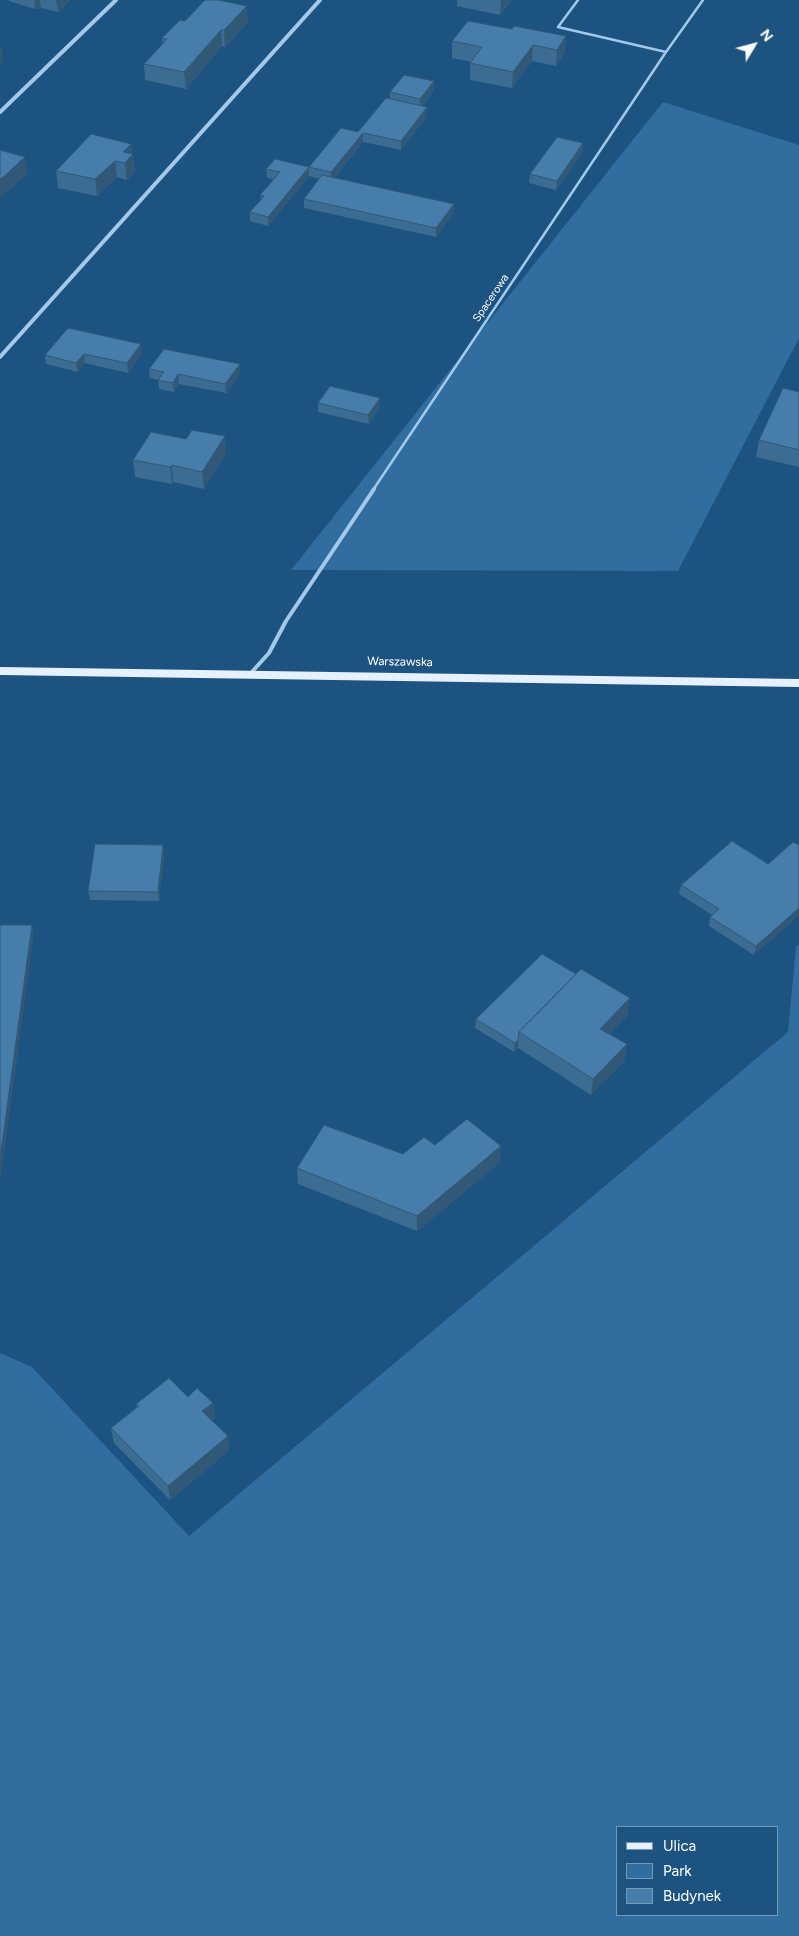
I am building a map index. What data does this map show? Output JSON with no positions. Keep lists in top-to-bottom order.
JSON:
{
  "streets": {
    "main road": ["Warszawska"],
    "lane": ["Spacerowa"]
  },
  "crossings": [
    ["Spacerowa", "Warszawska"]
  ],
  "legend": ["Ulica", "Park", "Budynek"],
  "north": "top right"
}
